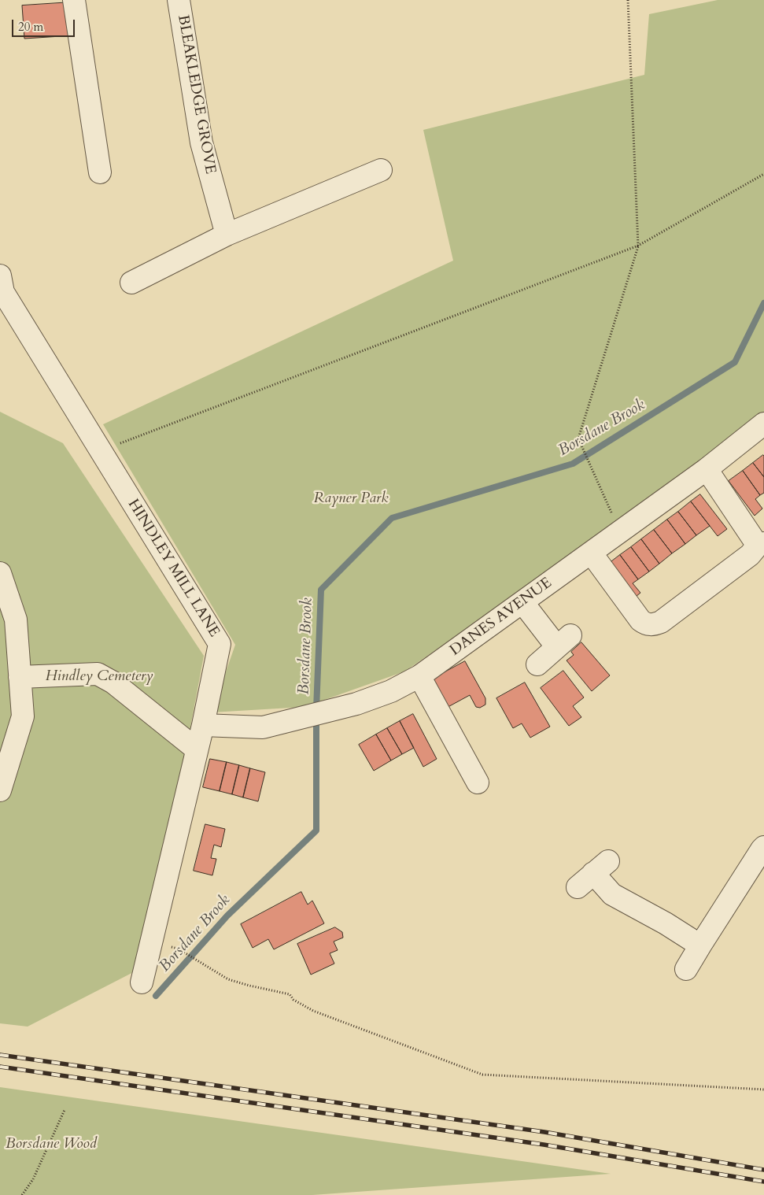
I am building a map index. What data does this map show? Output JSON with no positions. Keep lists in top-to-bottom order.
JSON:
{
  "streets": {
    "street": ["BLEAKLEDGE GROVE", "HINDLEY MILL LANE", "DANES AVENUE"]
  },
  "crossings": [
    ["HINDLEY MILL LANE", "DANES AVENUE"]
  ],
  "water": ["Borsdane Brook"],
  "parks": ["Rayner Park", "Hindley Cemetery", "Borsdane Wood"],
  "scale_bar": "20 m"
}
